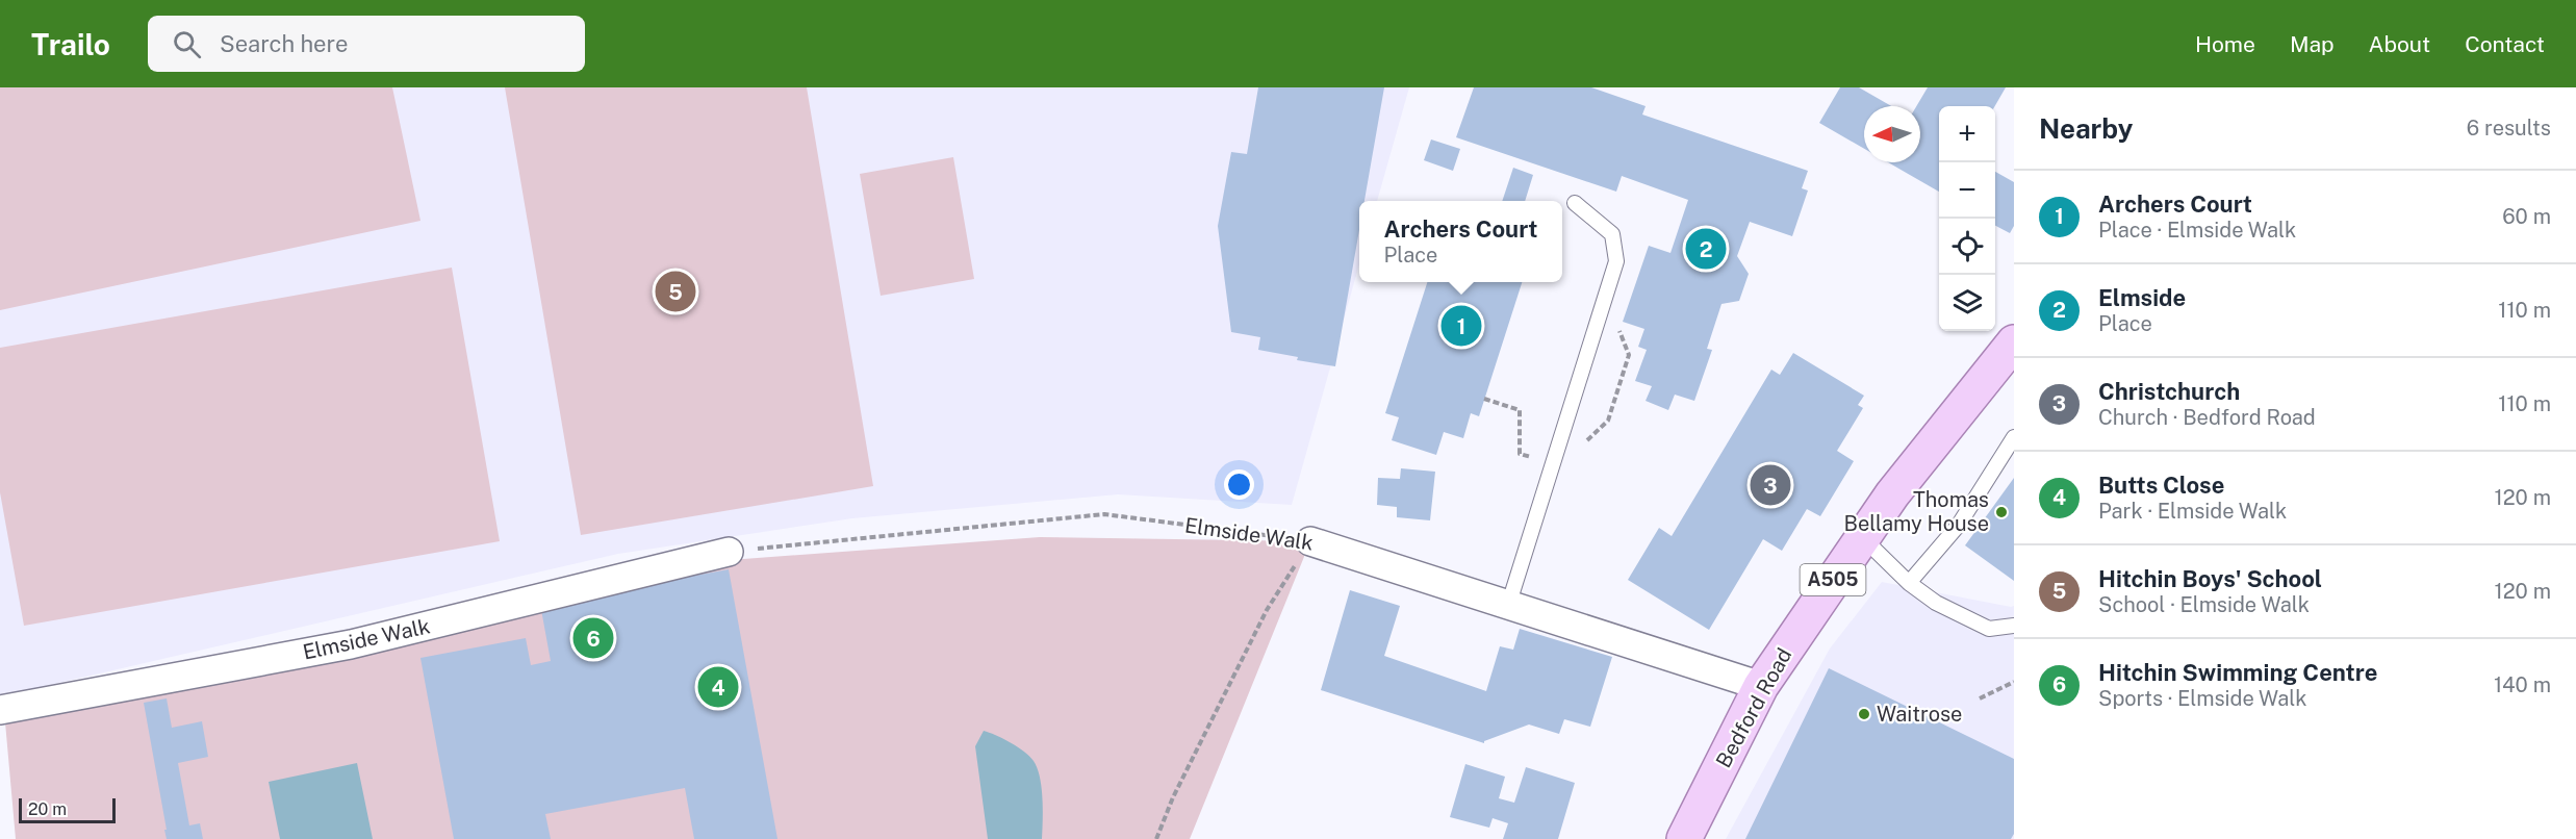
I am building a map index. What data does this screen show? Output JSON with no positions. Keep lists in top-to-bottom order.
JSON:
{
  "streets": {
    "main road": ["A505", "Bedford Road"],
    "street": ["Elmside Walk"]
  },
  "crossings": [
    ["Elmside Walk", "Bedford Road"]
  ],
  "places": ["Thomas Bellamy House", "Waitrose"],
  "scale_bar": "20 m",
  "north": "left",
  "page": {
    "header": "Trailo",
    "search": "Search here",
    "nav": [
      "Home",
      "Map",
      "About",
      "Contact"
    ],
    "heading": ["Nearby", "6 results"],
    "map_buttons": ["+", "−"],
    "list": [
      {
        "mark": "1",
        "name": "Archers Court",
        "note": "Place · Elmside Walk",
        "value": "60 m"
      },
      {
        "mark": "2",
        "name": "Elmside",
        "note": "Place",
        "value": "110 m"
      },
      {
        "mark": "3",
        "name": "Christchurch",
        "note": "Church · Bedford Road",
        "value": "110 m"
      },
      {
        "mark": "4",
        "name": "Butts Close",
        "note": "Park · Elmside Walk",
        "value": "120 m"
      },
      {
        "mark": "5",
        "name": "Hitchin Boys' School",
        "note": "School · Elmside Walk",
        "value": "120 m"
      },
      {
        "mark": "6",
        "name": "Hitchin Swimming Centre",
        "note": "Sports · Elmside Walk",
        "value": "140 m"
      }
    ],
    "popup": ["Archers Court", "Place"],
    "pins": [
      "2",
      "5",
      "1",
      "3",
      "6",
      "4"
    ],
    "scale": "20 m"
  }
}
